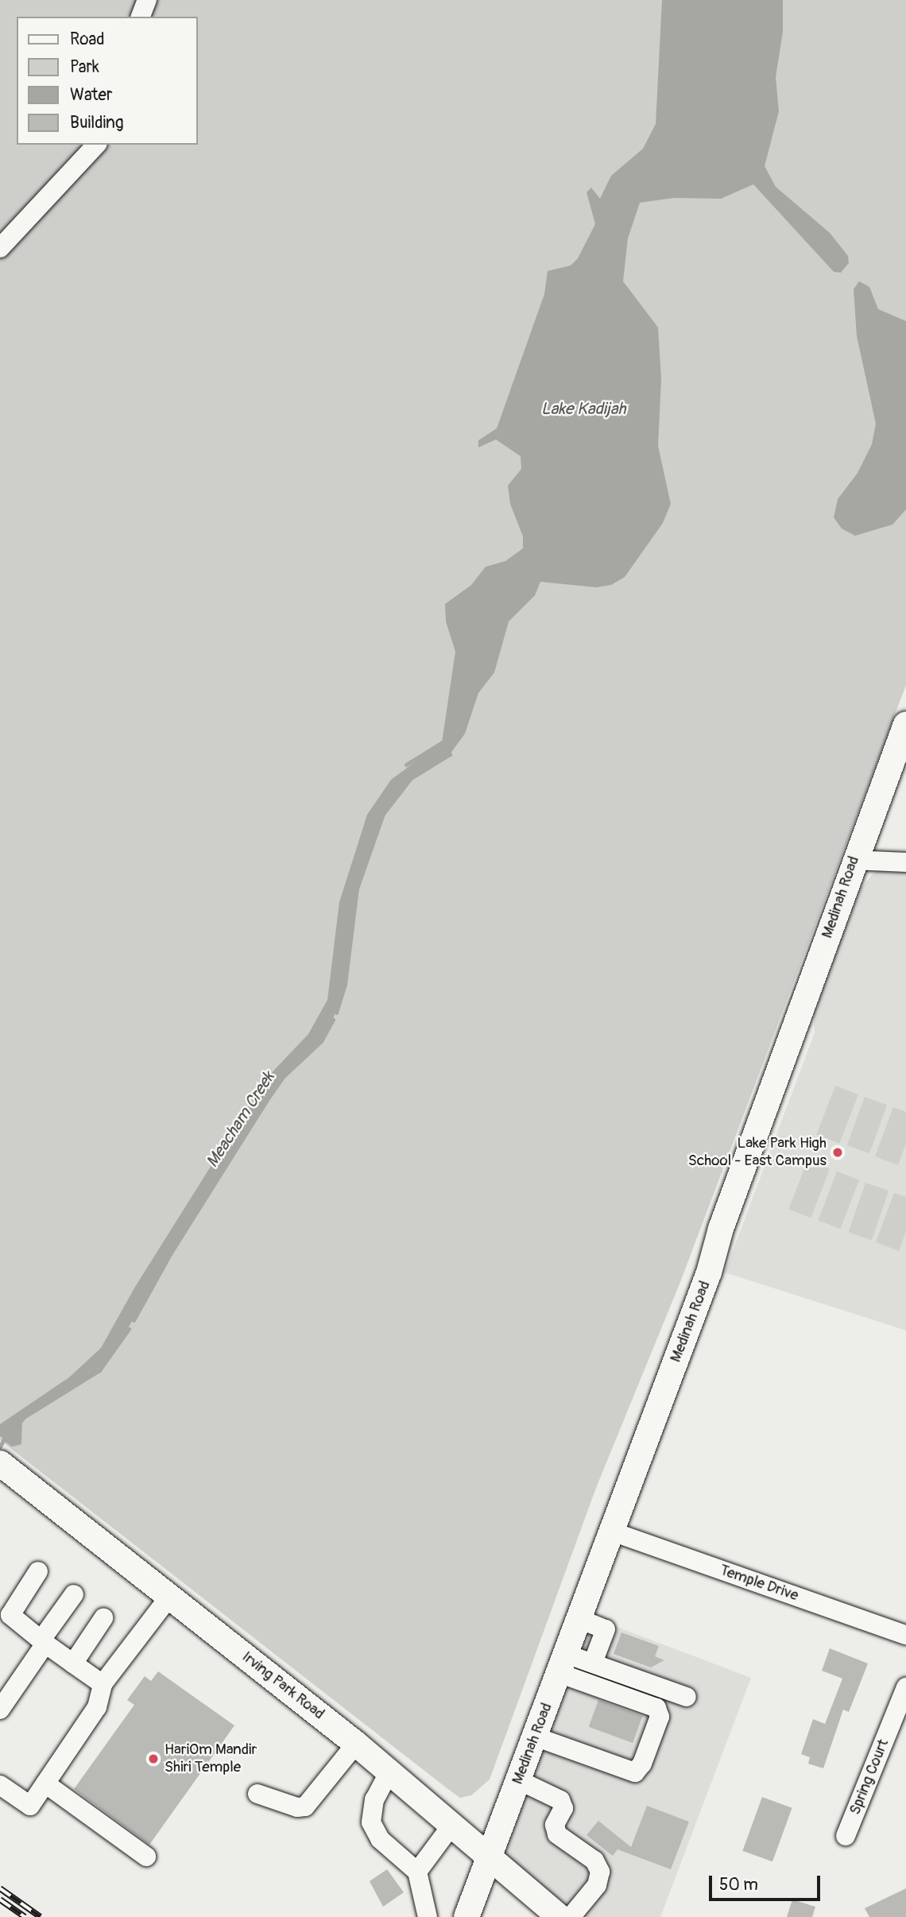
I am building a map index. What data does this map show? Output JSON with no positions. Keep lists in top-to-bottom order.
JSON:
{
  "streets": {
    "main road": ["Medinah Road", "Irving Park Road"],
    "street": ["Temple Drive", "Spring Court"]
  },
  "crossings": [
    ["Medinah Road", "Temple Drive"],
    ["Medinah Road", "Irving Park Road"]
  ],
  "water": ["Lake Kadijah", "Meacham Creek"],
  "places": ["Lake Park High School - East Campus", "HariOm Mandir Shiri Temple"],
  "legend": [
    "Road",
    "Park",
    "Water",
    "Building"
  ],
  "scale_bar": "50 m"
}
